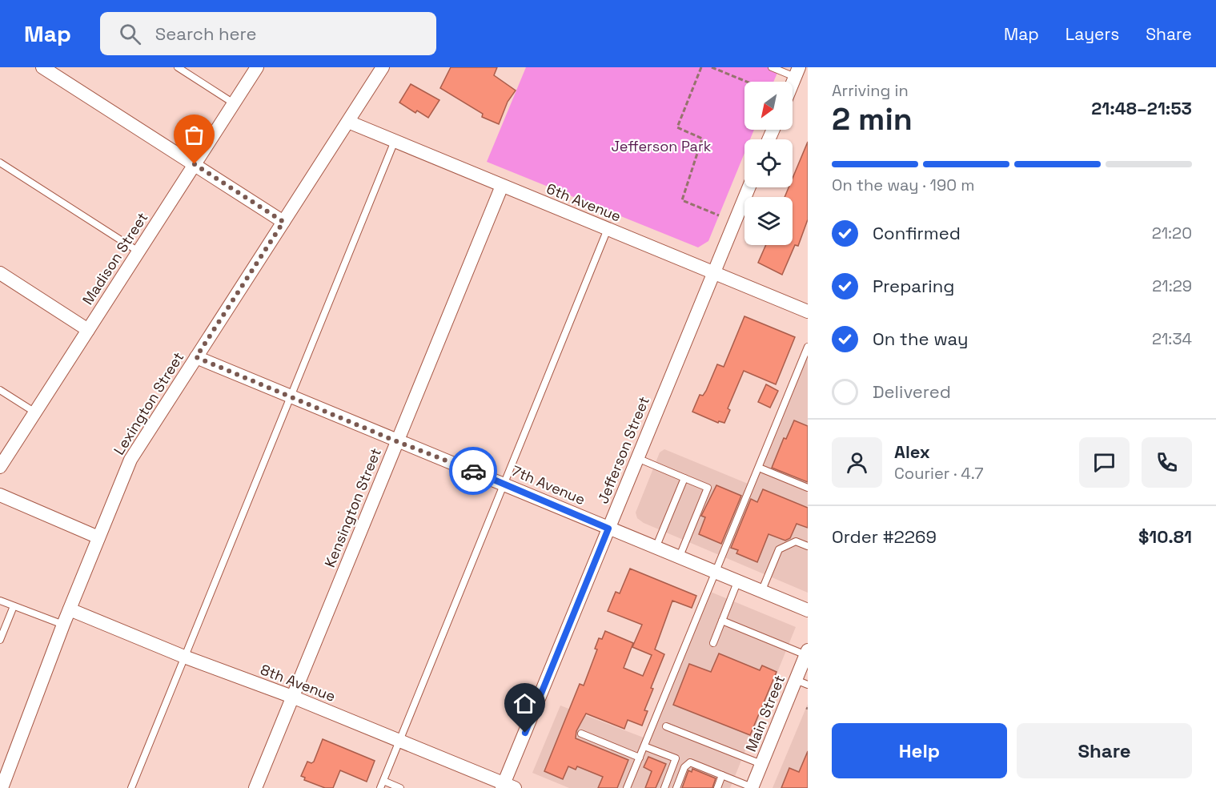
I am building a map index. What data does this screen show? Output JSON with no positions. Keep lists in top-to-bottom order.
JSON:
{
  "streets": {
    "street": [
      "6th Avenue",
      "Madison Street",
      "Lexington Street",
      "Jefferson Street",
      "7th Avenue",
      "Kensington Street",
      "8th Avenue",
      "Main Street"
    ]
  },
  "crossings": [
    ["6th Avenue", "Lexington Street"],
    ["6th Avenue", "Jefferson Street"],
    ["6th Avenue", "Kensington Street"],
    ["Lexington Street", "7th Avenue"],
    ["Lexington Street", "8th Avenue"],
    ["Jefferson Street", "7th Avenue"],
    ["Jefferson Street", "8th Avenue"],
    ["7th Avenue", "Kensington Street"],
    ["Kensington Street", "8th Avenue"]
  ],
  "parks": ["Jefferson Park"],
  "north": "bottom left",
  "page": {
    "header": "Map",
    "search": "Search here",
    "nav": ["Map", "Layers", "Share"],
    "heading": ["2 min", "Arriving in", "21:48–21:53"],
    "panel": [
      "Alex",
      "Courier · 4.7",
      "Order #2269",
      "$10.81"
    ],
    "bar": "On the way · 190 m",
    "list": [
      ["Confirmed", "21:20"],
      ["Preparing", "21:29"],
      ["On the way", "21:34"],
      "Delivered"
    ],
    "buttons": ["Help", "Share"]
  }
}
